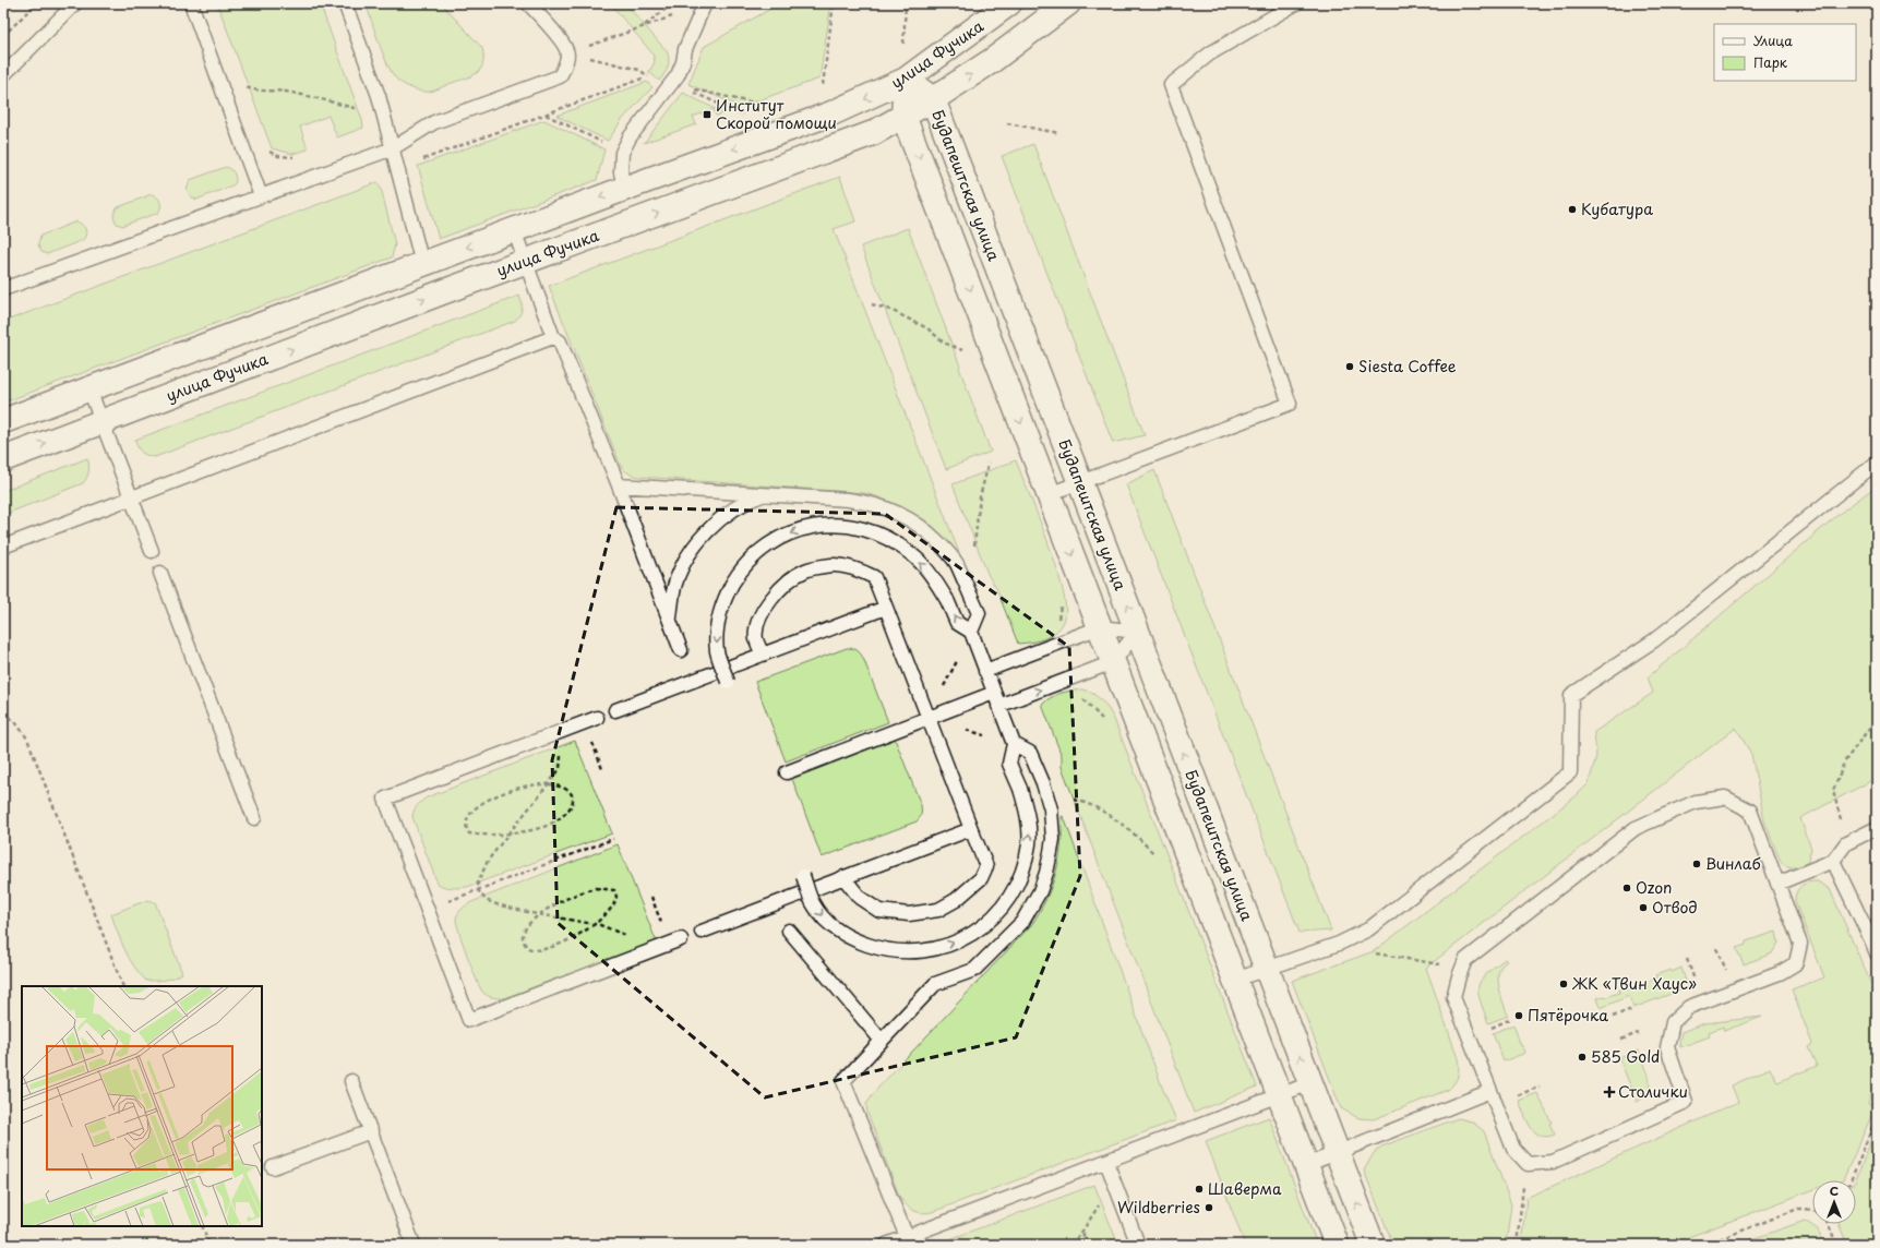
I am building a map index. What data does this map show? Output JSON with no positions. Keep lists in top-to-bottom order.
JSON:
{
  "streets": {
    "street": ["улица Фучика", "Будапештская улица"]
  },
  "crossings": [
    ["улица Фучика", "Будапештская улица"]
  ],
  "places": {
    "transit": ["Институт Скорой помощи"],
    "other": [
      "Кубатура",
      "Siesta Coffee",
      "Винлаб",
      "Ozon",
      "Отвод",
      "ЖК «Твин Хаус»",
      "Пятёрочка",
      "585 Gold",
      "Шаверма",
      "Wildberries"
    ],
    "health": ["Столички"]
  },
  "legend": ["Улица", "Парк"],
  "north": "top"
}
